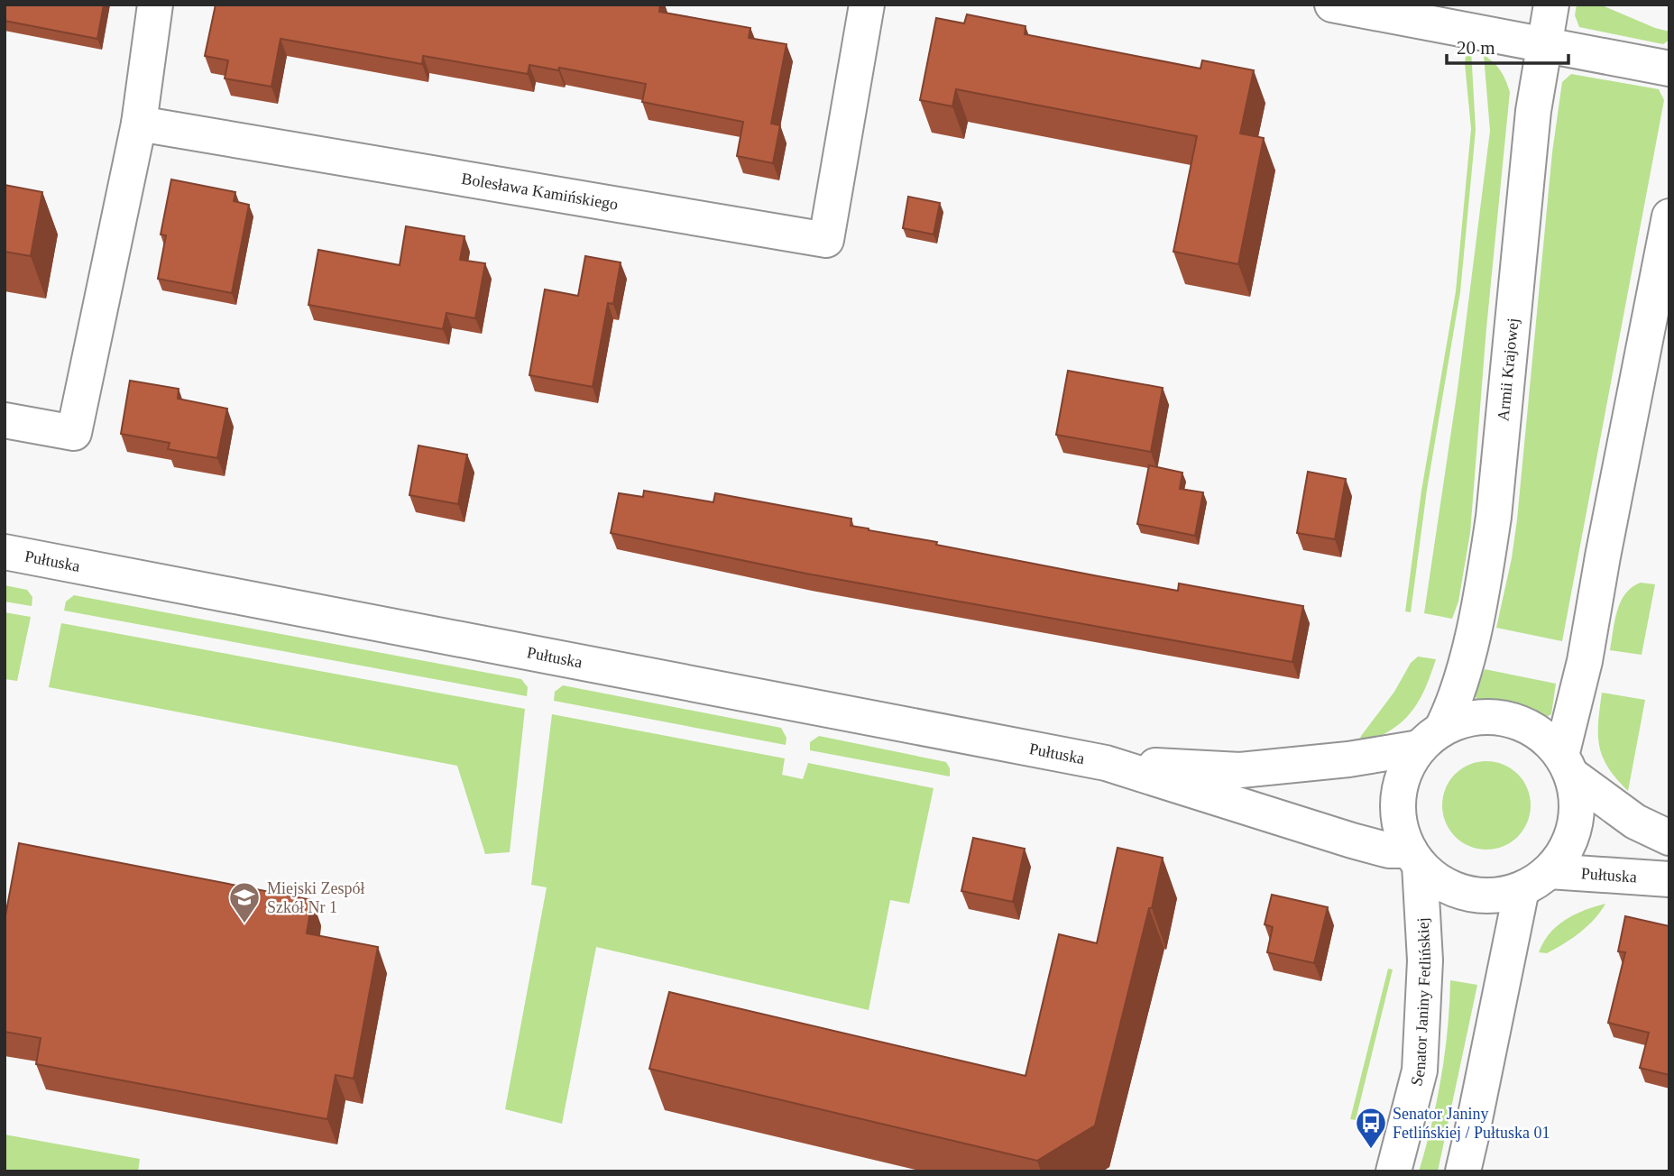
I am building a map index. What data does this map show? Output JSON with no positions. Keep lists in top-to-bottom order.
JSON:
{
  "streets": {
    "main road": [
      "Bolesława Kamińskiego",
      "Armii Krajowej",
      "Pułtuska",
      "Senator Janiny Fetlińskiej"
    ]
  },
  "crossings": [
    ["Armii Krajowej", "Pułtuska"],
    ["Armii Krajowej", "Senator Janiny Fetlińskiej"],
    ["Pułtuska", "Senator Janiny Fetlińskiej"]
  ],
  "places": {
    "school or university": ["Miejski Zespół Szkół Nr 1"],
    "bus stop": ["Senator Janiny Fetlińskiej / Pułtuska 01"]
  },
  "scale_bar": "20 m"
}
